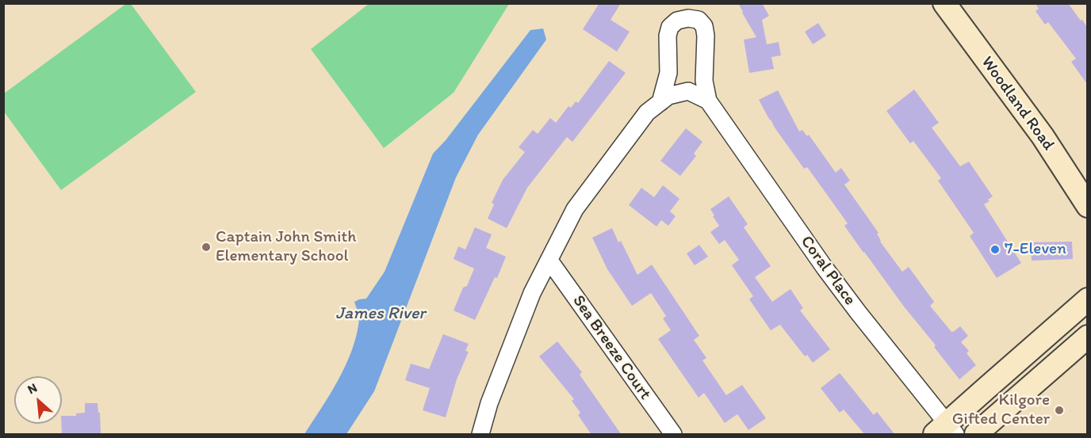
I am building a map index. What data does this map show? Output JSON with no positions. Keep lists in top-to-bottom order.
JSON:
{
  "streets": {
    "street": ["Woodland Road", "Coral Place", "Sea Breeze Court"]
  },
  "water": ["James River"],
  "places": ["Captain John Smith Elementary School", "7-Eleven", "Kilgore Gifted Center"],
  "north": "top left"
}
